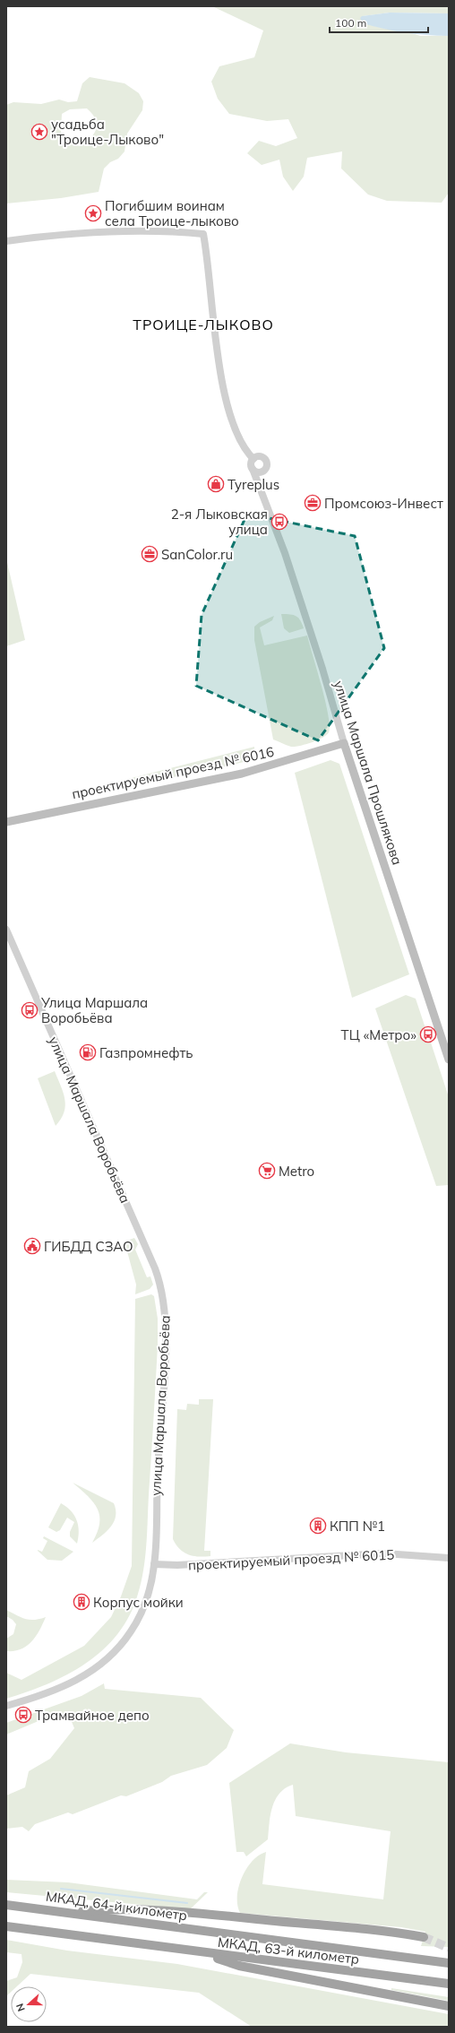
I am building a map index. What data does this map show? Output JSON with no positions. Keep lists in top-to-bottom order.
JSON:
{
  "streets": {
    "highway": ["МКАД, 64-й километр", "МКАД, 63-й километр"],
    "main road": ["проектируемый проезд № 6016", "улица Маршала Прошлякова"],
    "street": ["улица Маршала Воробьёва", "проектируемый проезд № 6015"]
  },
  "crossings": [
    ["проектируемый проезд № 6016", "улица Маршала Прошлякова"],
    ["улица Маршала Воробьёва", "проектируемый проезд № 6015"],
    ["МКАД, 64-й километр", "МКАД, 63-й километр"]
  ],
  "districts": ["ТРОИЦЕ-ЛЫКОВО"],
  "places": {
    "place": ["усадьба \"Троице-Лыково\"", "Погибшим воинам села Троице-лыково"],
    "shop": ["Tyreplus"],
    "office": ["Промсоюз-Инвест", "SanColor.ru"],
    "bus stop": [
      "2-я Лыковская улица",
      "Улица Маршала Воробьёва",
      "ТЦ «Метро»",
      "Трамвайное депо"
    ],
    "fuel station": ["Газпромнефть"],
    "supermarket": ["Metro"],
    "public building": ["ГИБДД СЗАО"],
    "building": ["КПП №1", "Корпус мойки"]
  },
  "scale_bar": "100 m",
  "north": "left"
}
